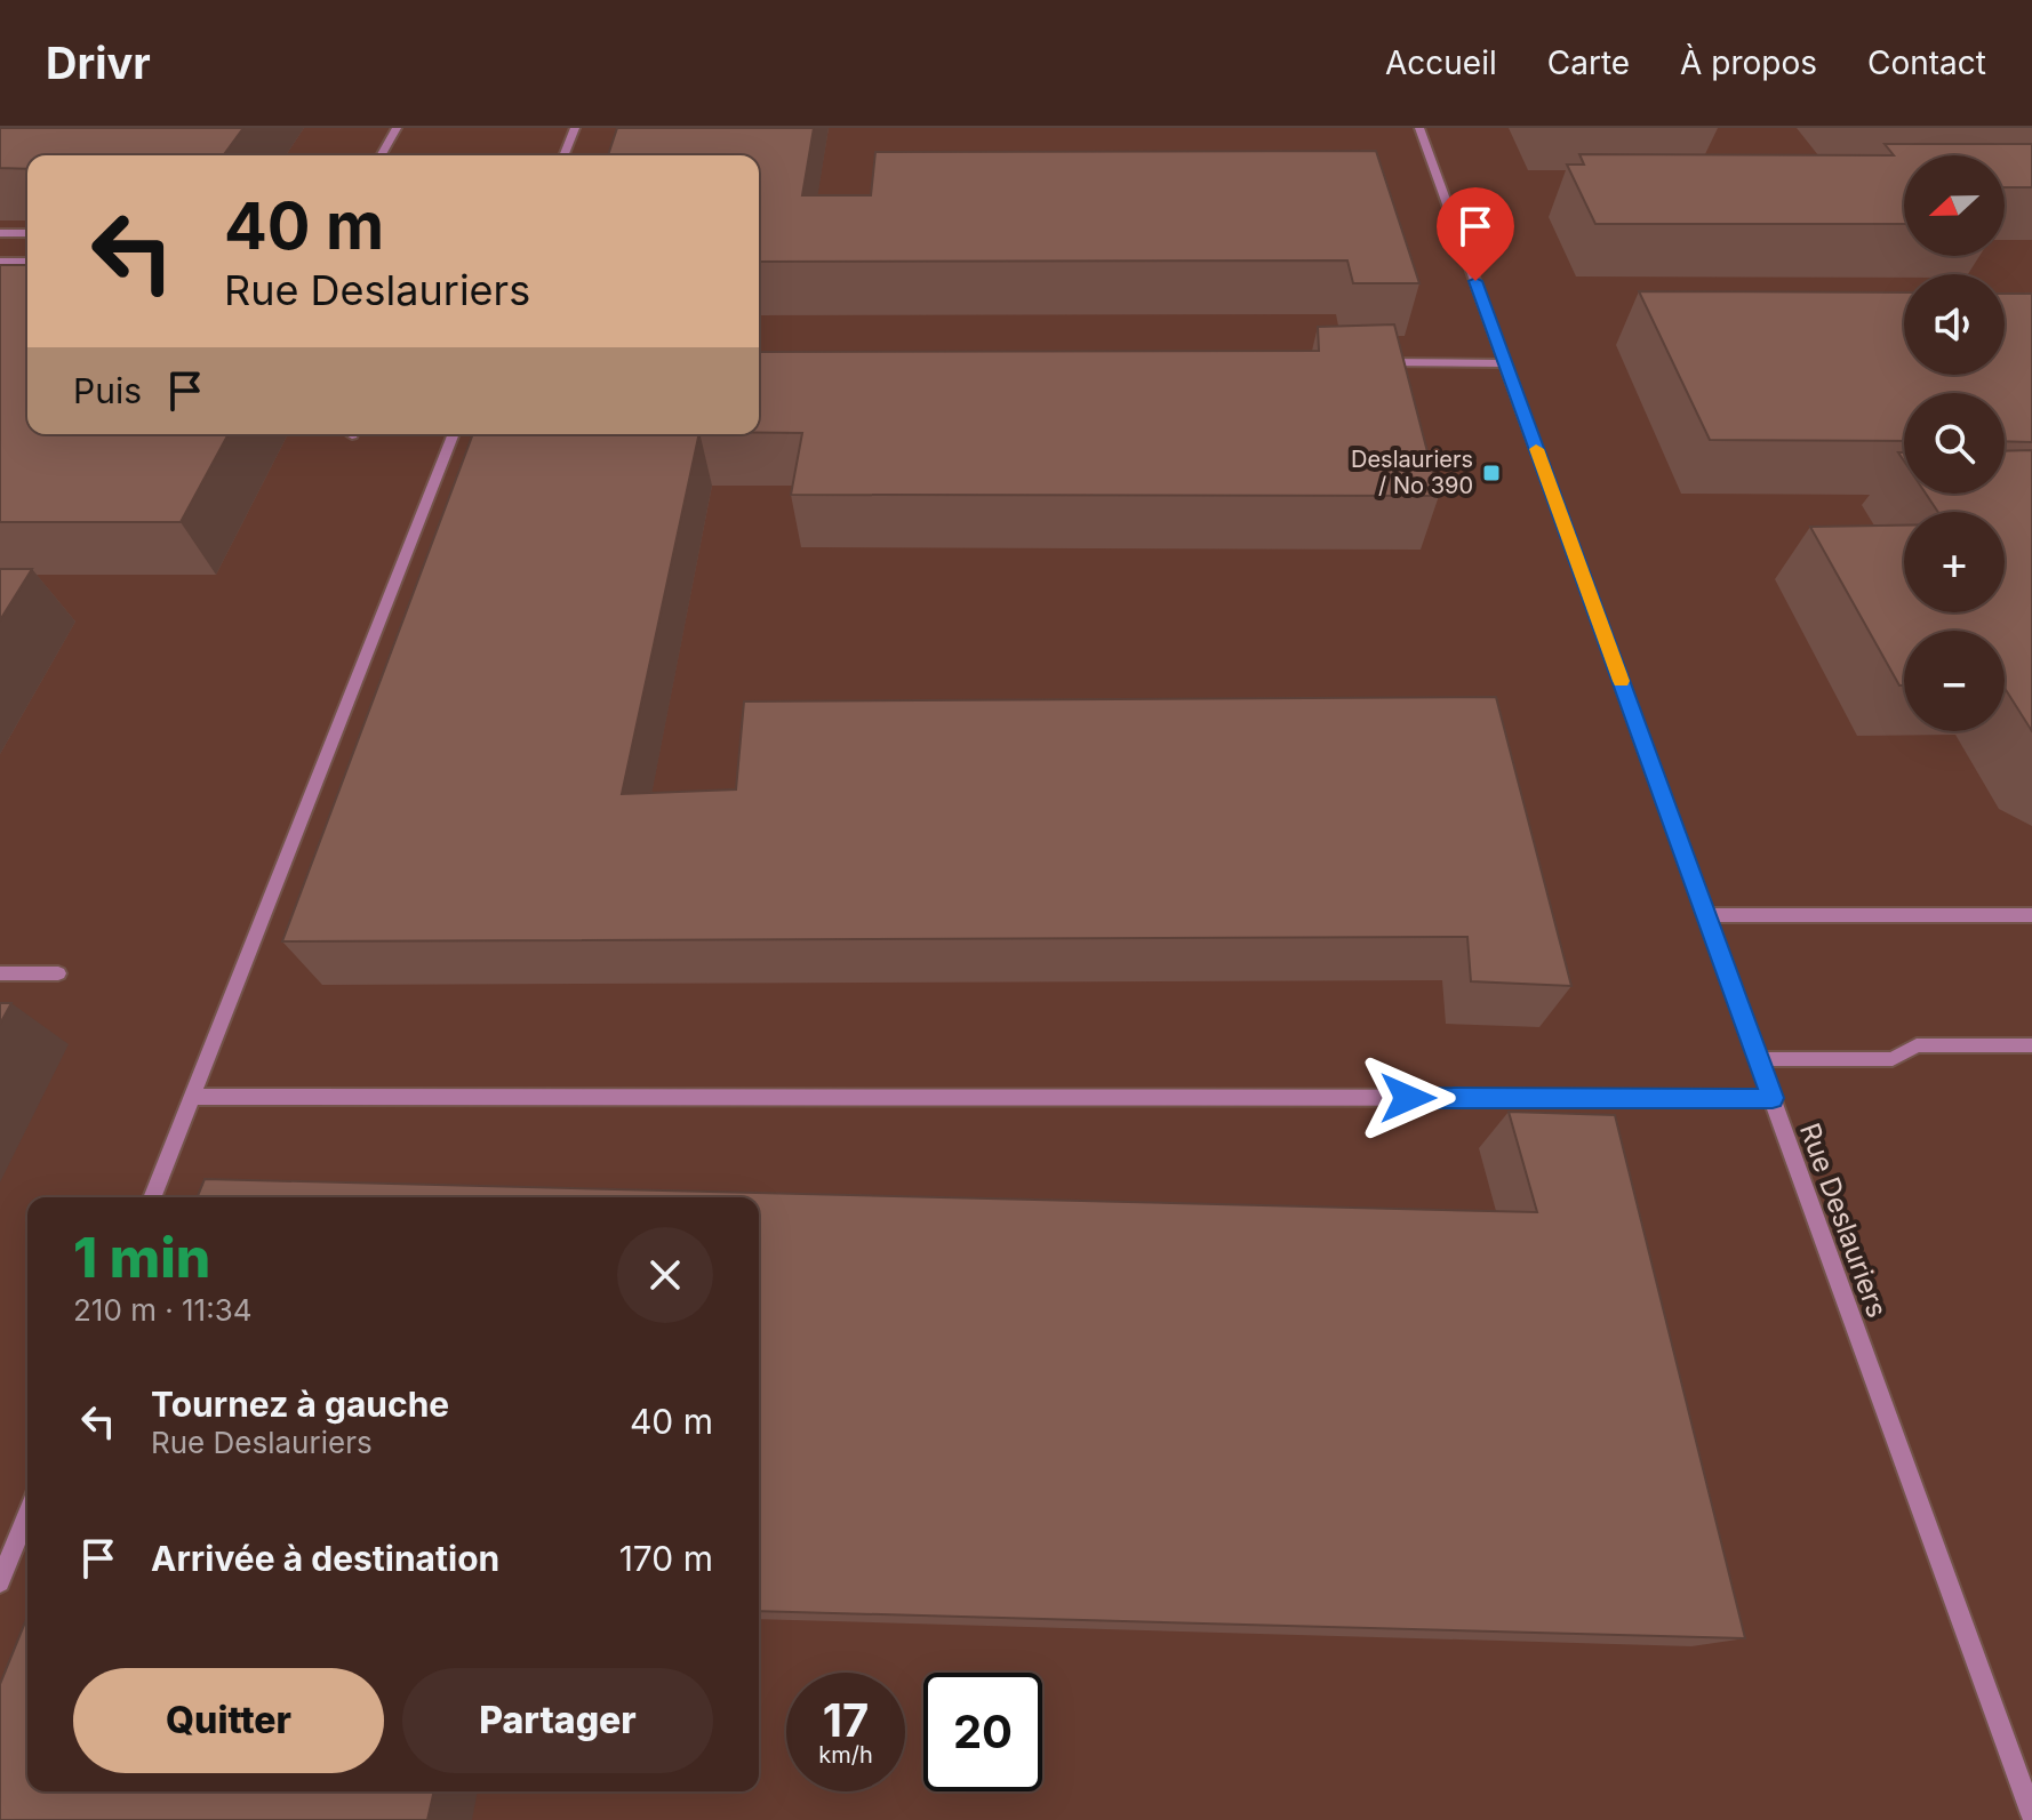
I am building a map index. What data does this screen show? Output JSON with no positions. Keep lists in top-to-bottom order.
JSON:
{
  "streets": {
    "street": ["Rue Deslauriers"]
  },
  "places": {
    "transit": ["Deslauriers / No 390"]
  },
  "north": "left",
  "page": {
    "header": "Drivr",
    "nav": [
      "Accueil",
      "Carte",
      "À propos",
      "Contact"
    ],
    "map_buttons": ["+", "−"],
    "turn": ["40 m", "Rue Deslauriers"],
    "then": "Puis",
    "heading": ["1 min", "210 m · 11:34"],
    "list": [
      {
        "name": "Tournez à gauche",
        "note": "Rue Deslauriers",
        "value": "40 m"
      },
      {
        "name": "Arrivée à destination",
        "value": "170 m"
      }
    ],
    "buttons": ["Quitter", "Partager"],
    "speed": "17 km/h",
    "limit": "20"
  }
}
